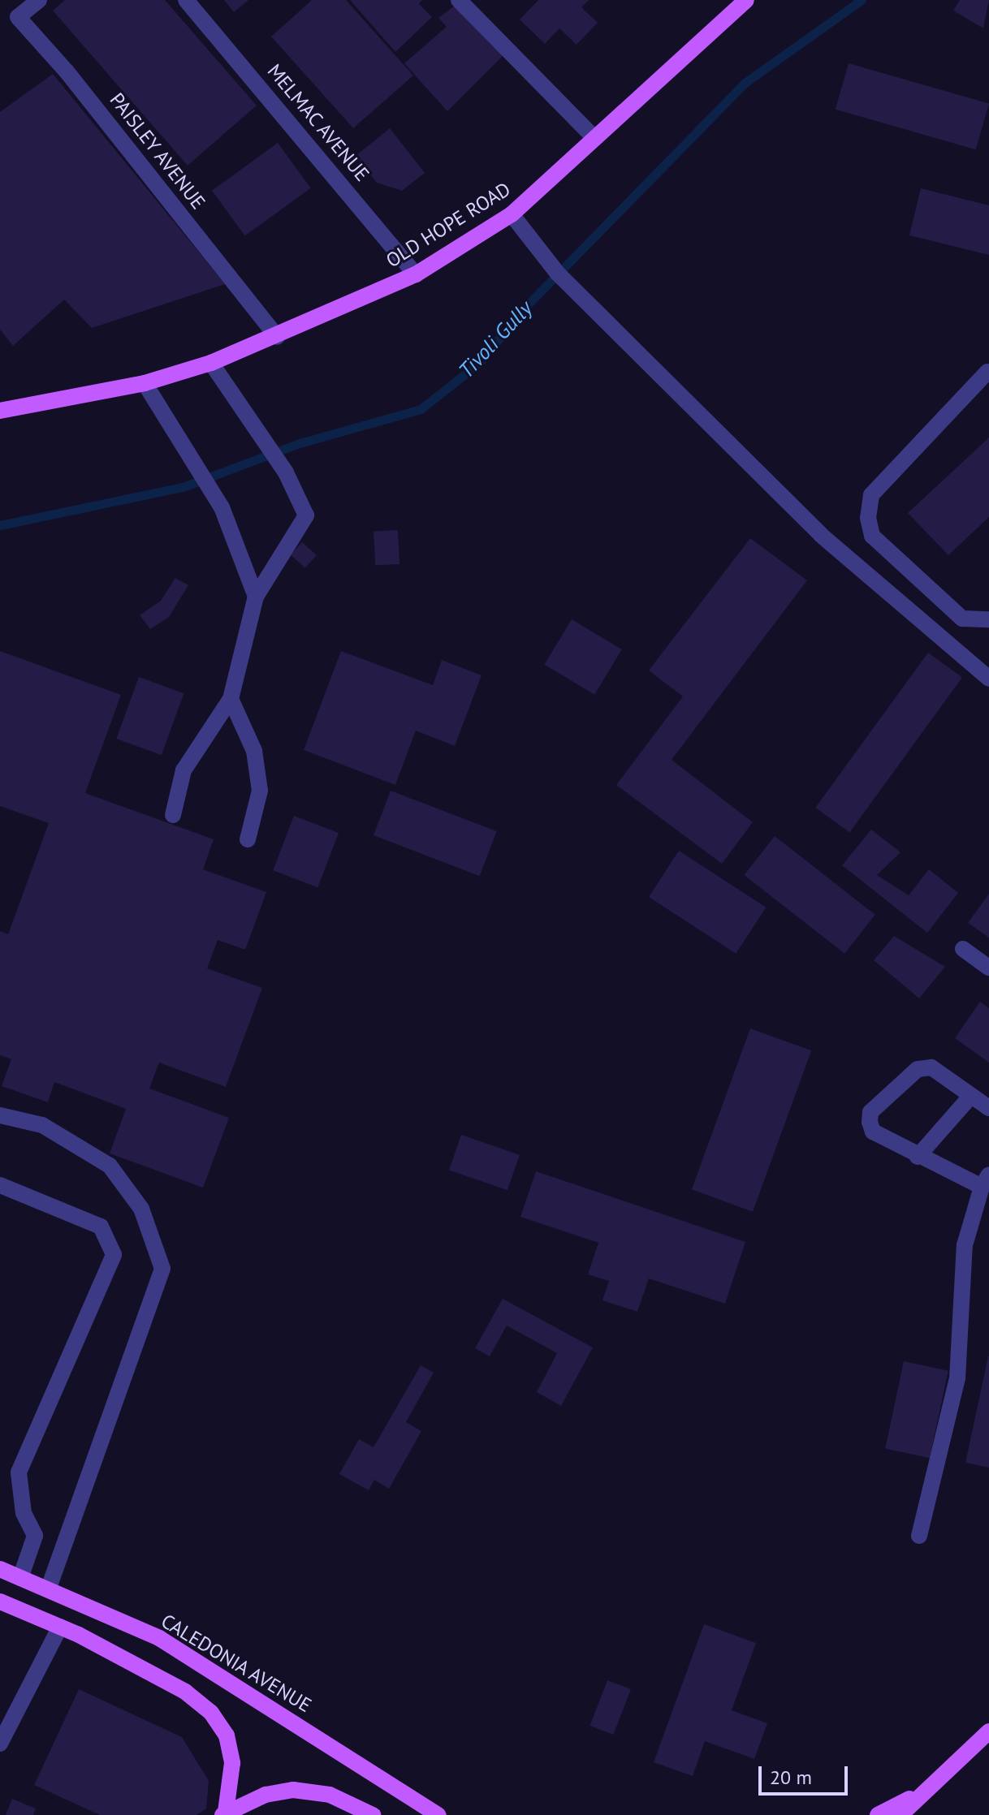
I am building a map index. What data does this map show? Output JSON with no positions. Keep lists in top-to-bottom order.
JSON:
{
  "streets": {
    "main road": ["OLD HOPE ROAD", "CALEDONIA AVENUE"],
    "street": ["MELMAC AVENUE", "PAISLEY AVENUE"]
  },
  "crossings": [
    ["MELMAC AVENUE", "OLD HOPE ROAD"],
    ["PAISLEY AVENUE", "OLD HOPE ROAD"]
  ],
  "water": ["Tivoli Gully"],
  "scale_bar": "20 m"
}
